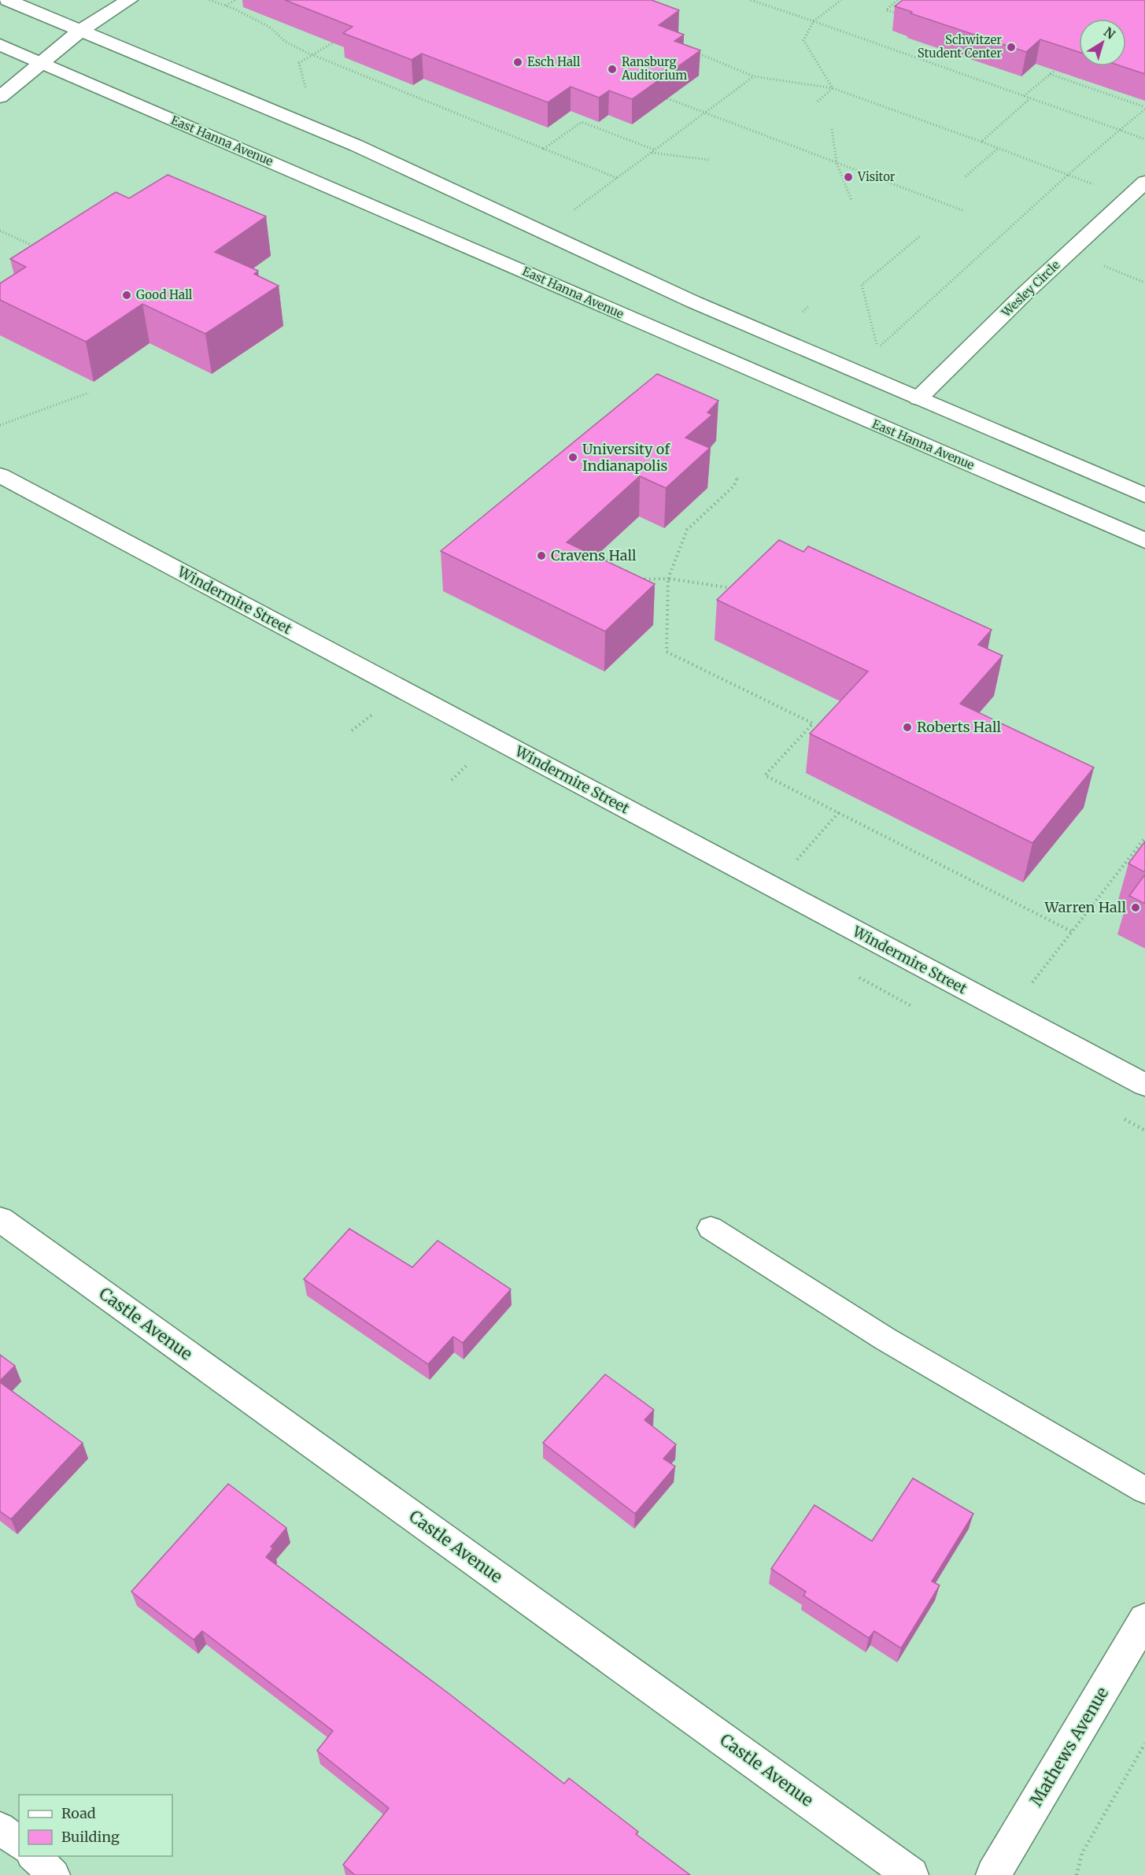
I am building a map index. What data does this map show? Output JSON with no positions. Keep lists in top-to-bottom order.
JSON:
{
  "streets": {
    "main road": [
      "East Hanna Avenue",
      "Wesley Circle",
      "Windermire Street",
      "Castle Avenue",
      "Mathews Avenue"
    ]
  },
  "places": [
    "Schwitzer Student Center",
    "Esch Hall",
    "Ransburg Auditorium",
    "Visitor",
    "Good Hall",
    "University of Indianapolis",
    "Cravens Hall",
    "Roberts Hall",
    "Warren Hall"
  ],
  "legend": ["Road", "Building"],
  "north": "top right"
}
